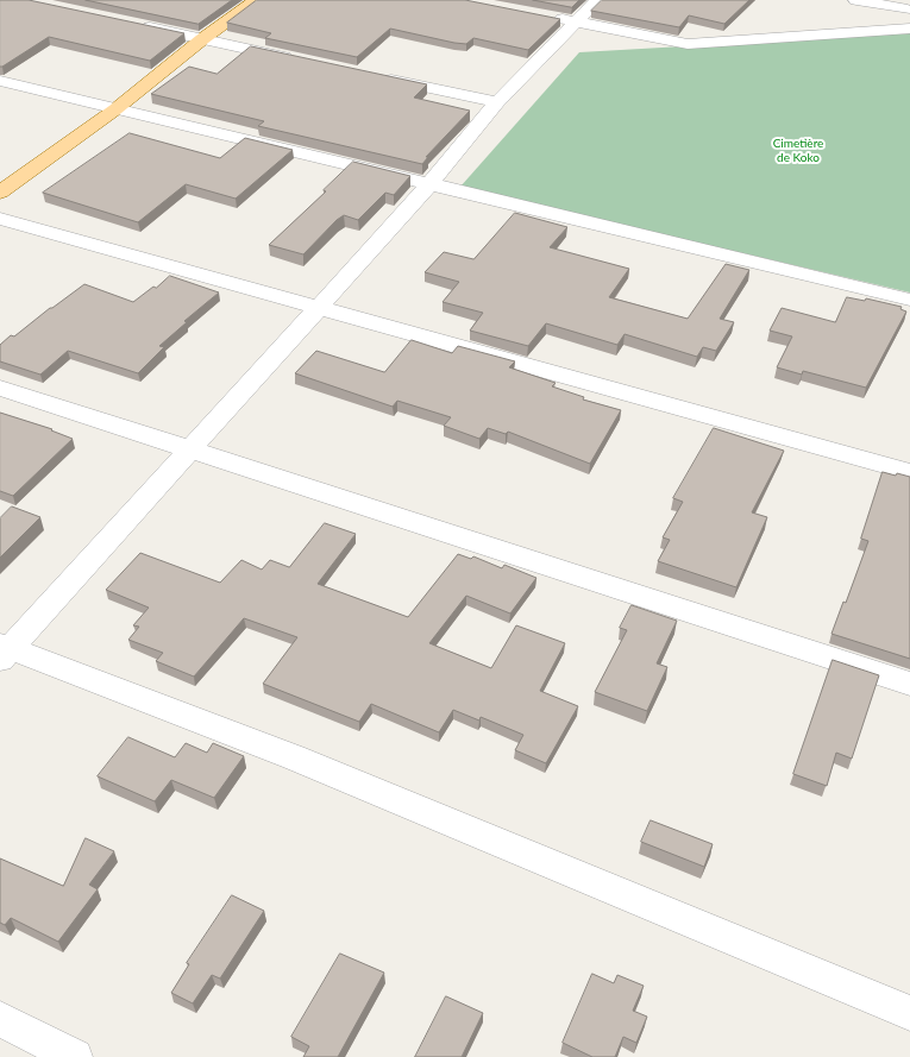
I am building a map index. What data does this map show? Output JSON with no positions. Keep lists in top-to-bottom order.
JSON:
{
  "parks": ["Cimetière de Koko"]
}
